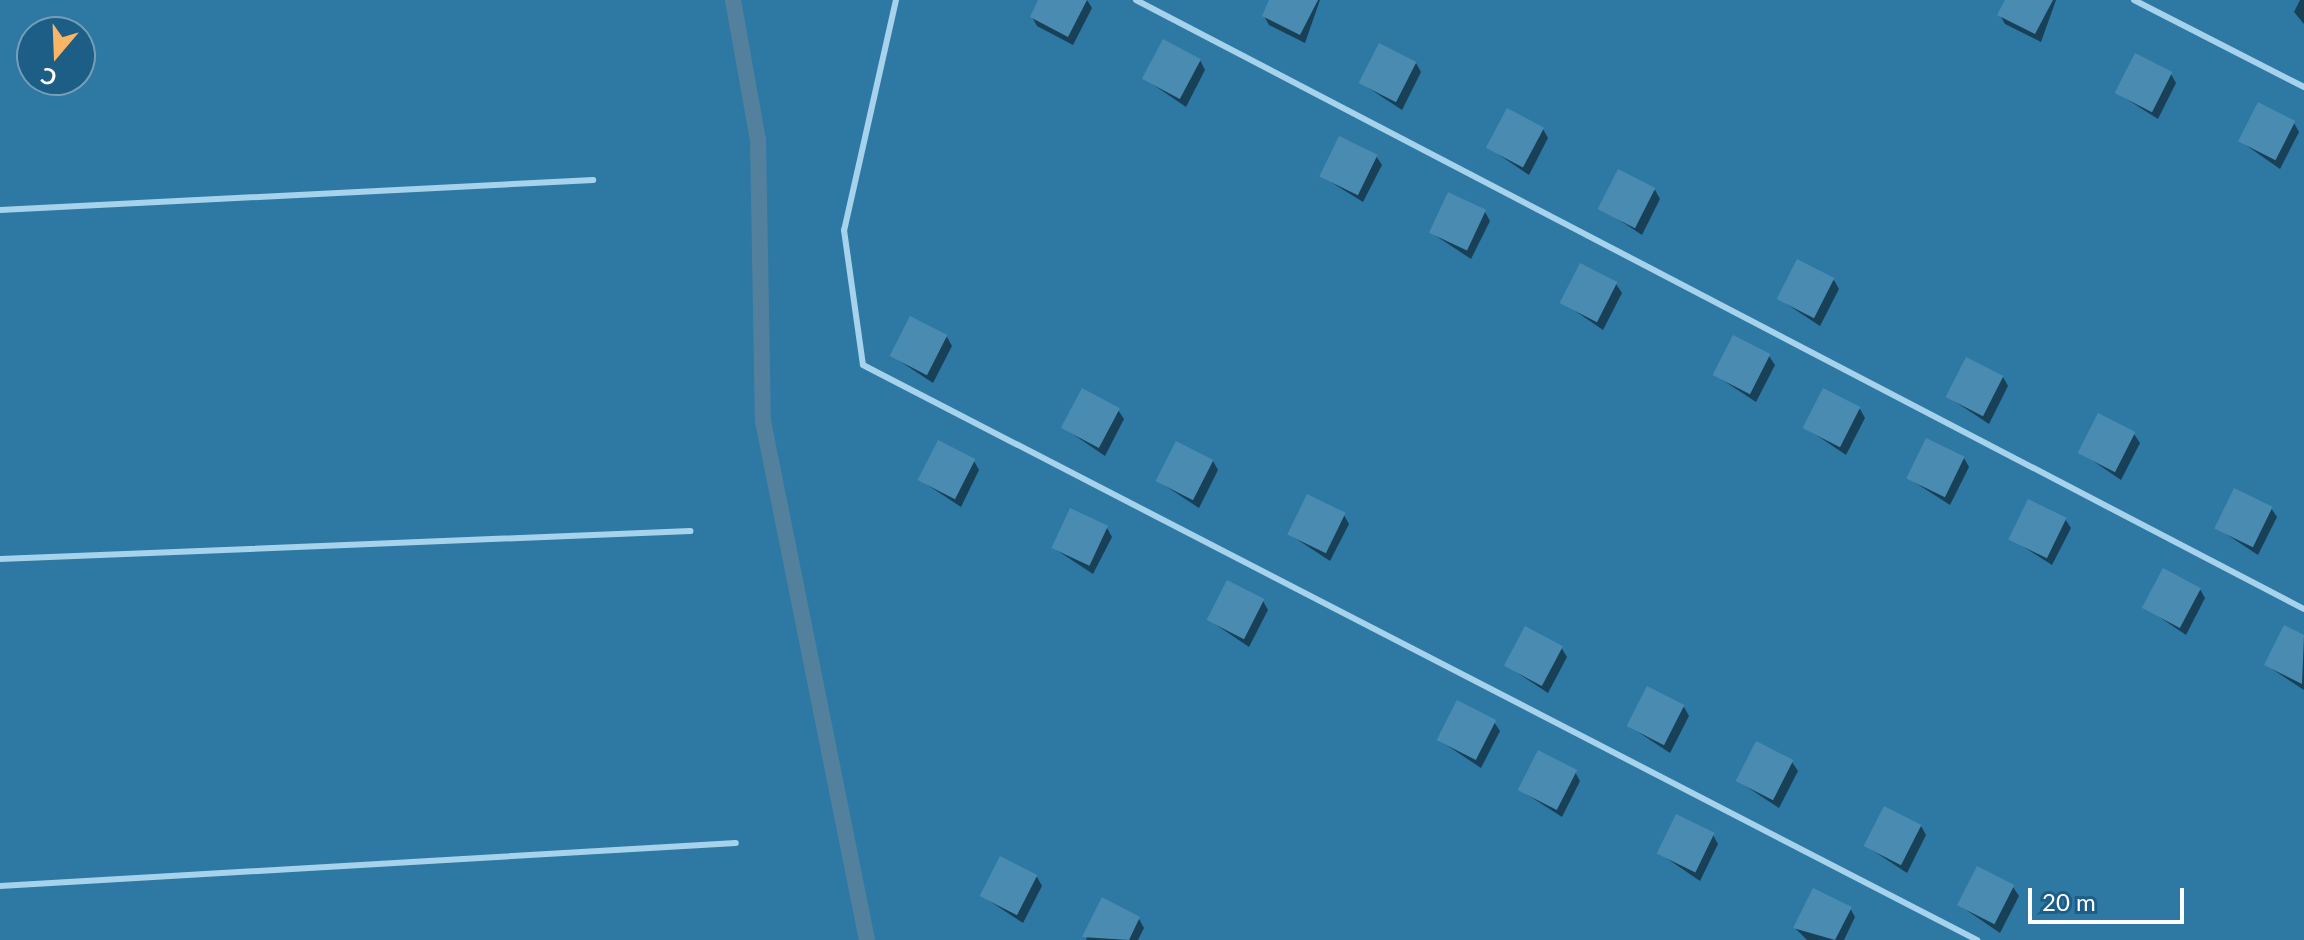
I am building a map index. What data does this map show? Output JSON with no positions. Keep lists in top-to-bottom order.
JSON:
{
  "scale_bar": "20 m",
  "north": "bottom"
}
